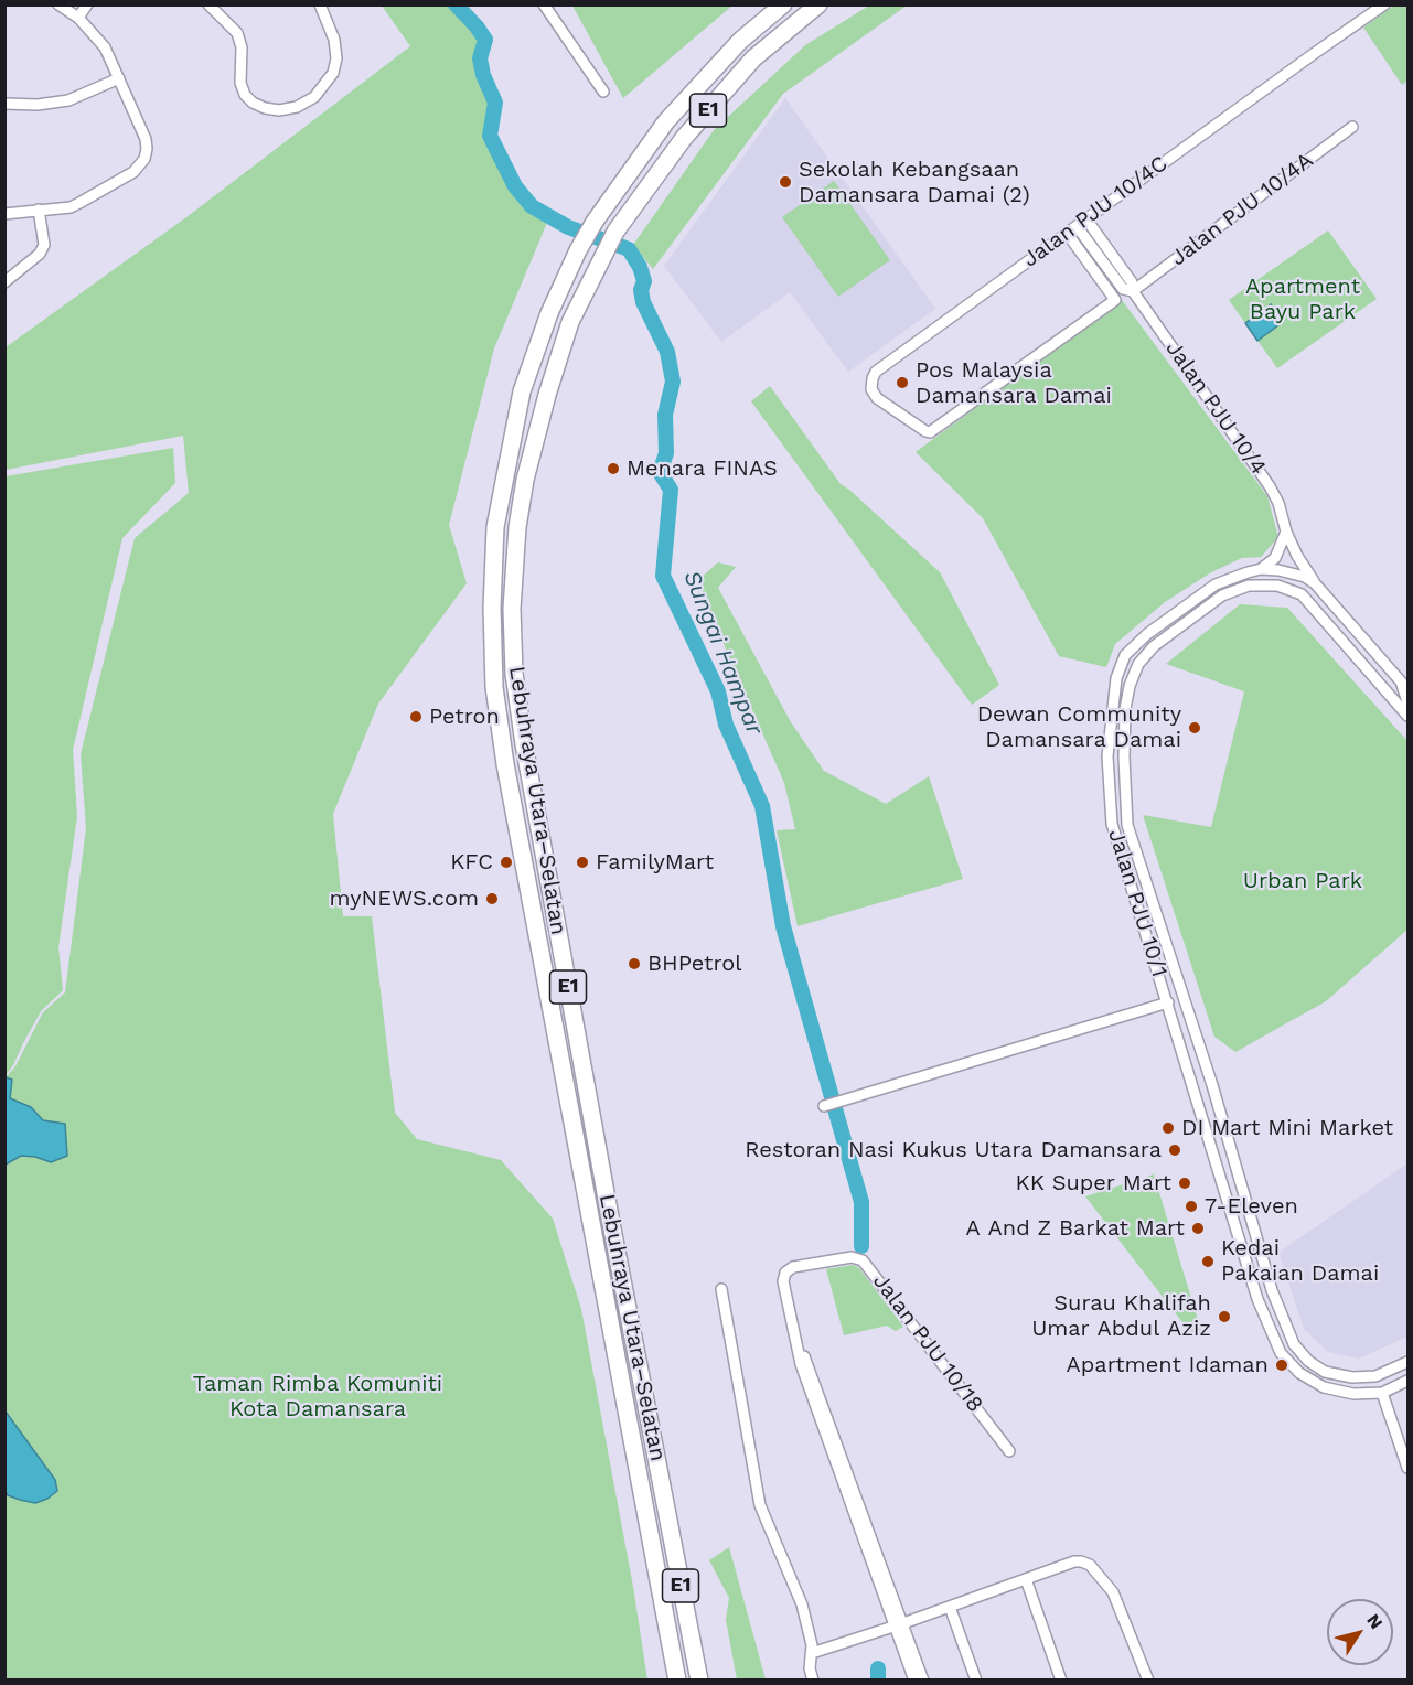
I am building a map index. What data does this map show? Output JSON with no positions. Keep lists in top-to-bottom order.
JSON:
{
  "streets": {
    "highway": ["E1", "Lebuhraya Utara–Selatan"],
    "street": [
      "Jalan PJU 10/4A",
      "Jalan PJU 10/4C",
      "Jalan PJU 10/4",
      "Jalan PJU 10/1",
      "Jalan PJU 10/18"
    ]
  },
  "crossings": [
    ["Jalan PJU 10/4A", "Jalan PJU 10/4"],
    ["Jalan PJU 10/4C", "Jalan PJU 10/4"],
    ["Jalan PJU 10/4", "Jalan PJU 10/1"]
  ],
  "water": ["Sungai Hampar"],
  "parks": ["Apartment Bayu Park", "Urban Park", "Taman Rimba Komuniti Kota Damansara"],
  "places": [
    "Sekolah Kebangsaan Damansara Damai (2)",
    "Pos Malaysia Damansara Damai",
    "Menara FINAS",
    "Petron",
    "Dewan Community Damansara Damai",
    "KFC",
    "FamilyMart",
    "myNEWS.com",
    "BHPetrol",
    "DI Mart Mini Market",
    "Restoran Nasi Kukus Utara Damansara",
    "KK Super Mart",
    "7-Eleven",
    "A And Z Barkat Mart",
    "Kedai Pakaian Damai",
    "Surau Khalifah Umar Abdul Aziz",
    "Apartment Idaman"
  ],
  "north": "top right"
}
